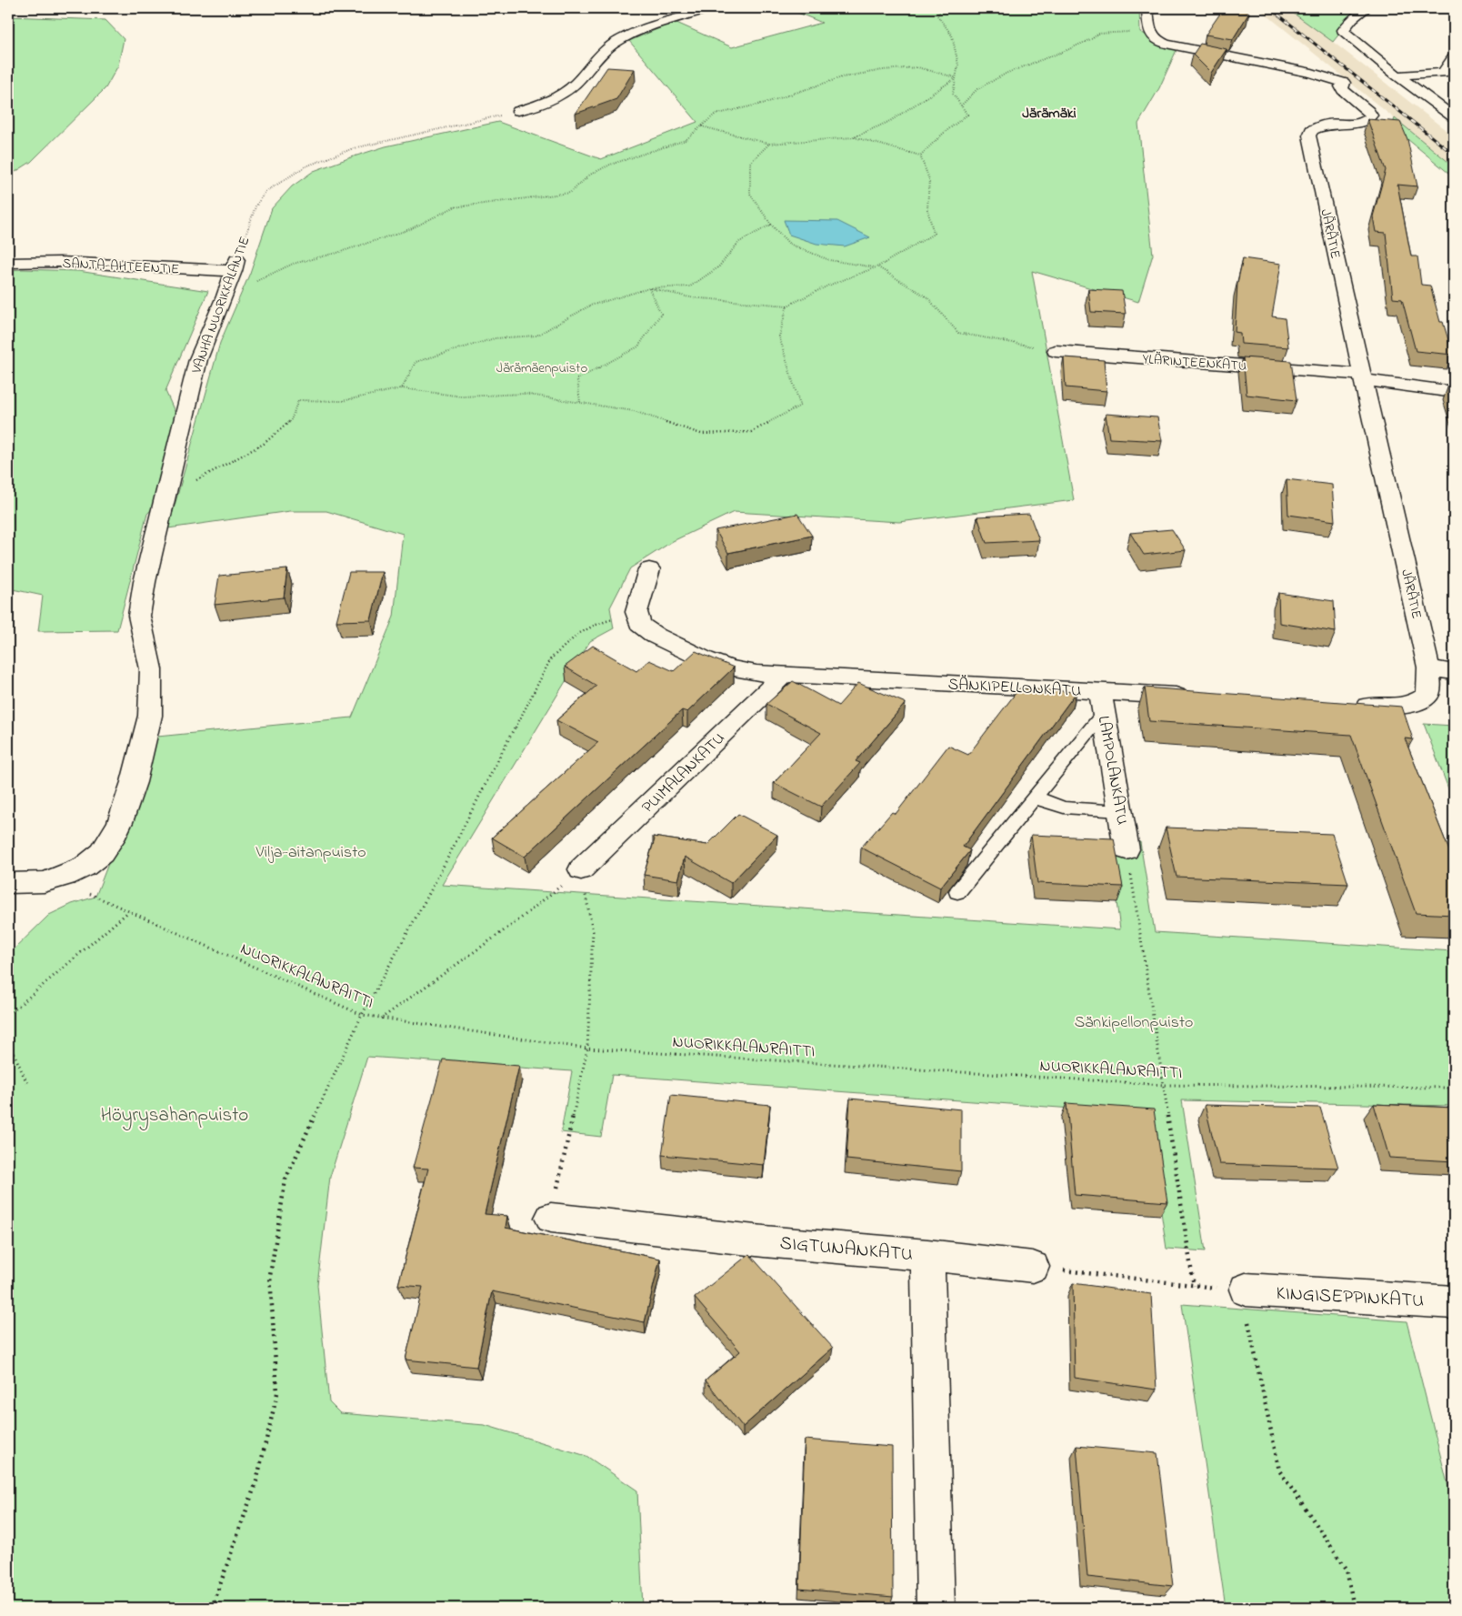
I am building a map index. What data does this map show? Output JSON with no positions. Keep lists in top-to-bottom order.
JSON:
{
  "streets": {
    "street": [
      "JÄRÄTIE",
      "SANTA-AHTEENTIE",
      "VANHA NUORIKKALANTIE",
      "YLÄRINTEENKATU",
      "SÄNKIPELLONKATU",
      "LAMPOLANKATU",
      "PUIMALANKATU",
      "SIGTUNANKATU",
      "KINGISEPPINKATU"
    ],
    "path": ["NUORIKKALANRAITTI"]
  },
  "crossings": [
    ["JÄRÄTIE", "YLÄRINTEENKATU"],
    ["SANTA-AHTEENTIE", "VANHA NUORIKKALANTIE"],
    ["VANHA NUORIKKALANTIE", "NUORIKKALANRAITTI"],
    ["SÄNKIPELLONKATU", "LAMPOLANKATU"],
    ["SÄNKIPELLONKATU", "PUIMALANKATU"]
  ],
  "districts": ["Järämäki"],
  "parks": [
    "Järämäenpuisto",
    "Vilja-aitanpuisto",
    "Sänkipellonpuisto",
    "Höyrysahanpuisto"
  ]
}
